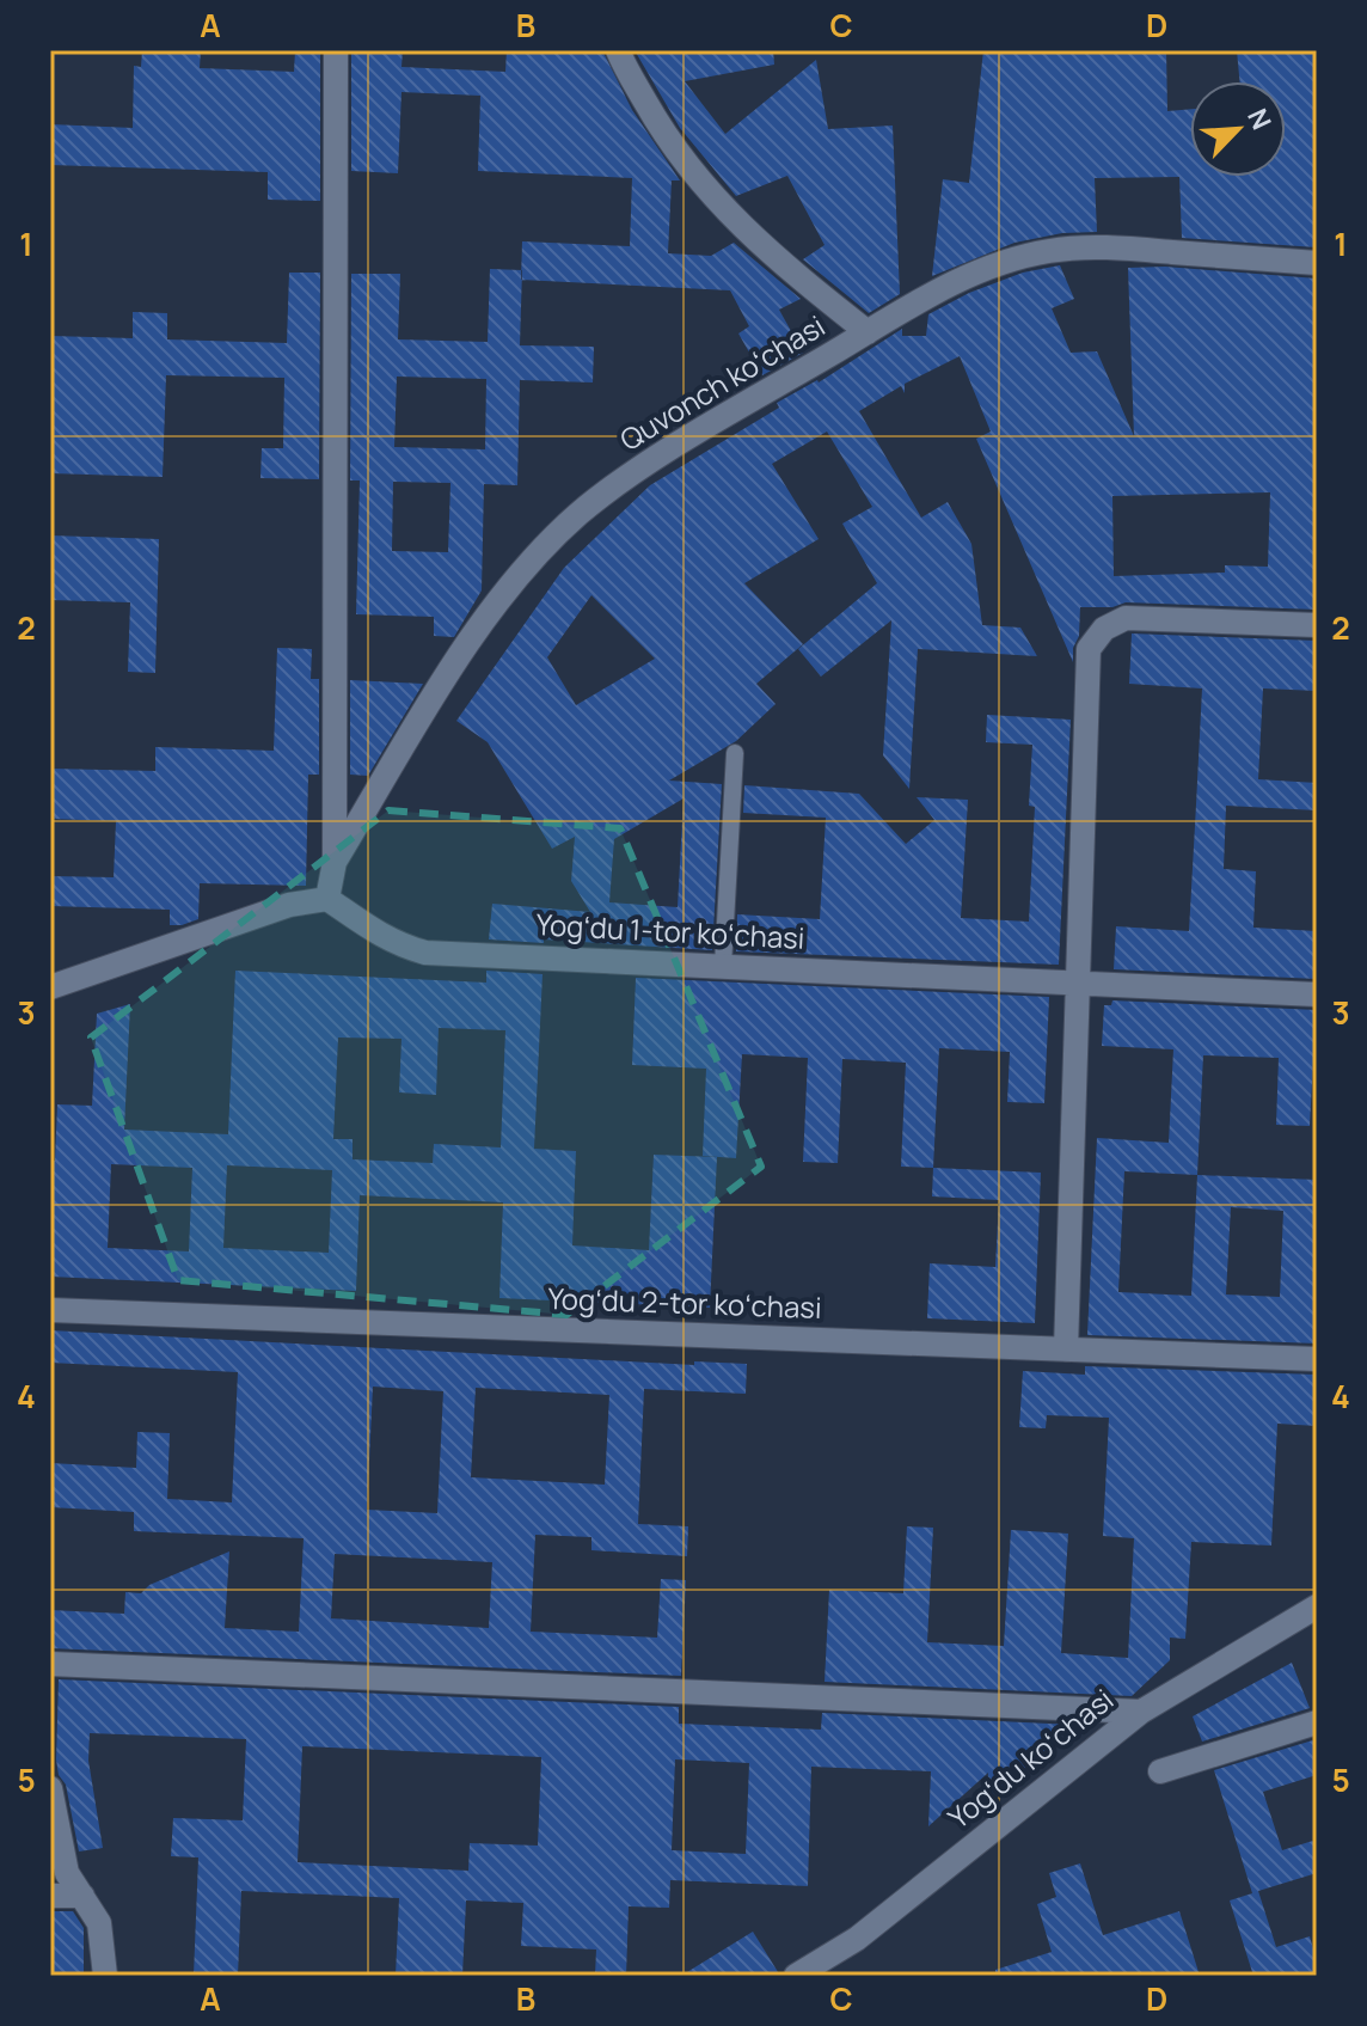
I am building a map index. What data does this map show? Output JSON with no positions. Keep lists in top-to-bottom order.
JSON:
{
  "streets": {
    "street": [
      "Quvonch koʻchasi",
      "Yogʻdu 1-tor koʻchasi",
      "Yogʻdu 2-tor koʻchasi",
      "Yogʻdu koʻchasi"
    ]
  },
  "north": "top right",
  "grid": {
    "columns": [
      "A",
      "B",
      "C",
      "D"
    ],
    "rows": [
      "1",
      "2",
      "3",
      "4",
      "5"
    ]
  }
}
